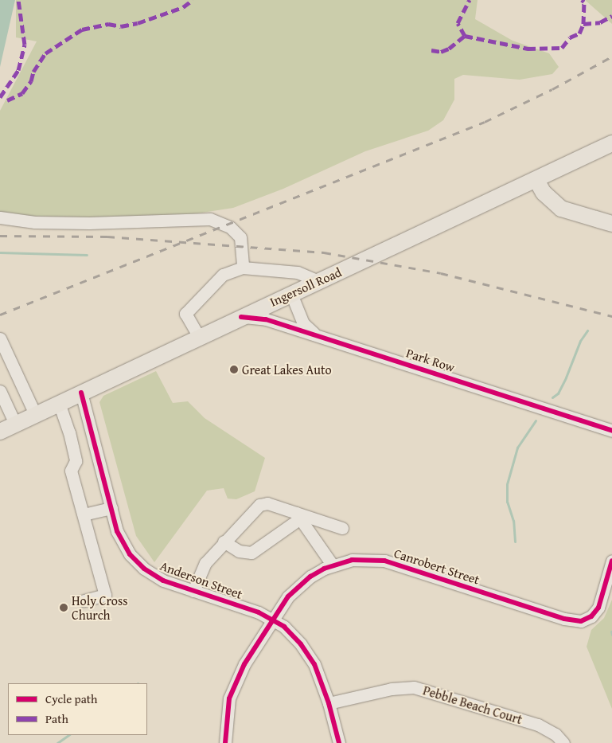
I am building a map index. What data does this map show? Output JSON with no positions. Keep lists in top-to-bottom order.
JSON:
{
  "streets": {
    "main road": ["Ingersoll Road"],
    "street": [
      "Park Row",
      "Canrobert Street",
      "Anderson Street",
      "Pebble Beach Court"
    ]
  },
  "crossings": [
    ["Ingersoll Road", "Park Row"],
    ["Ingersoll Road", "Anderson Street"],
    ["Canrobert Street", "Anderson Street"],
    ["Anderson Street", "Pebble Beach Court"]
  ],
  "places": ["Great Lakes Auto", "Holy Cross Church"],
  "legend": ["Cycle path", "Path"]
}
